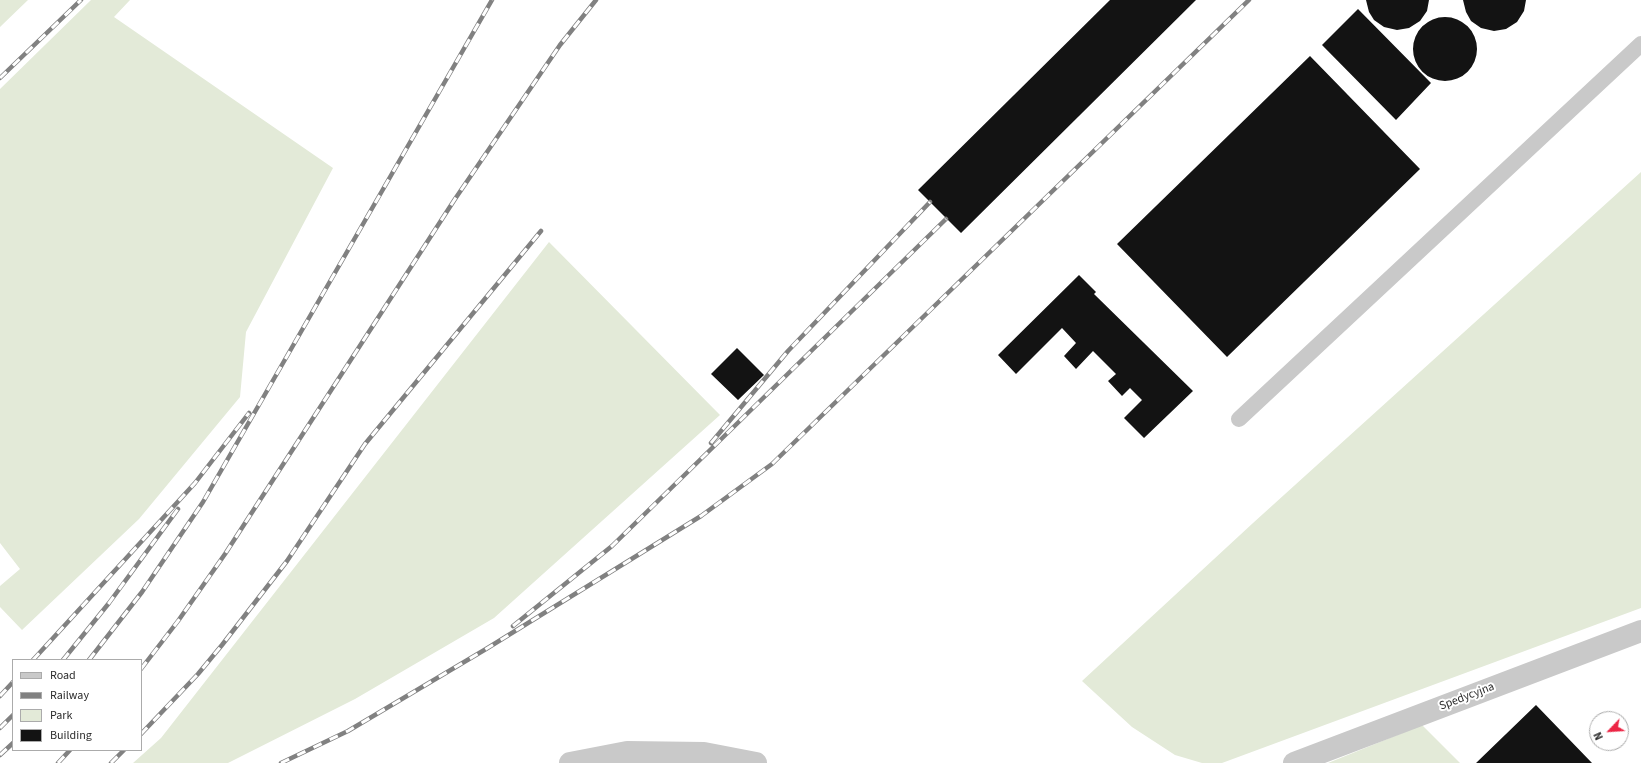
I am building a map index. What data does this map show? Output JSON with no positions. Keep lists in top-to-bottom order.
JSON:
{
  "streets": {
    "street": ["Spedycyjna"]
  },
  "legend": [
    "Road",
    "Railway",
    "Park",
    "Building"
  ],
  "north": "bottom left"
}
